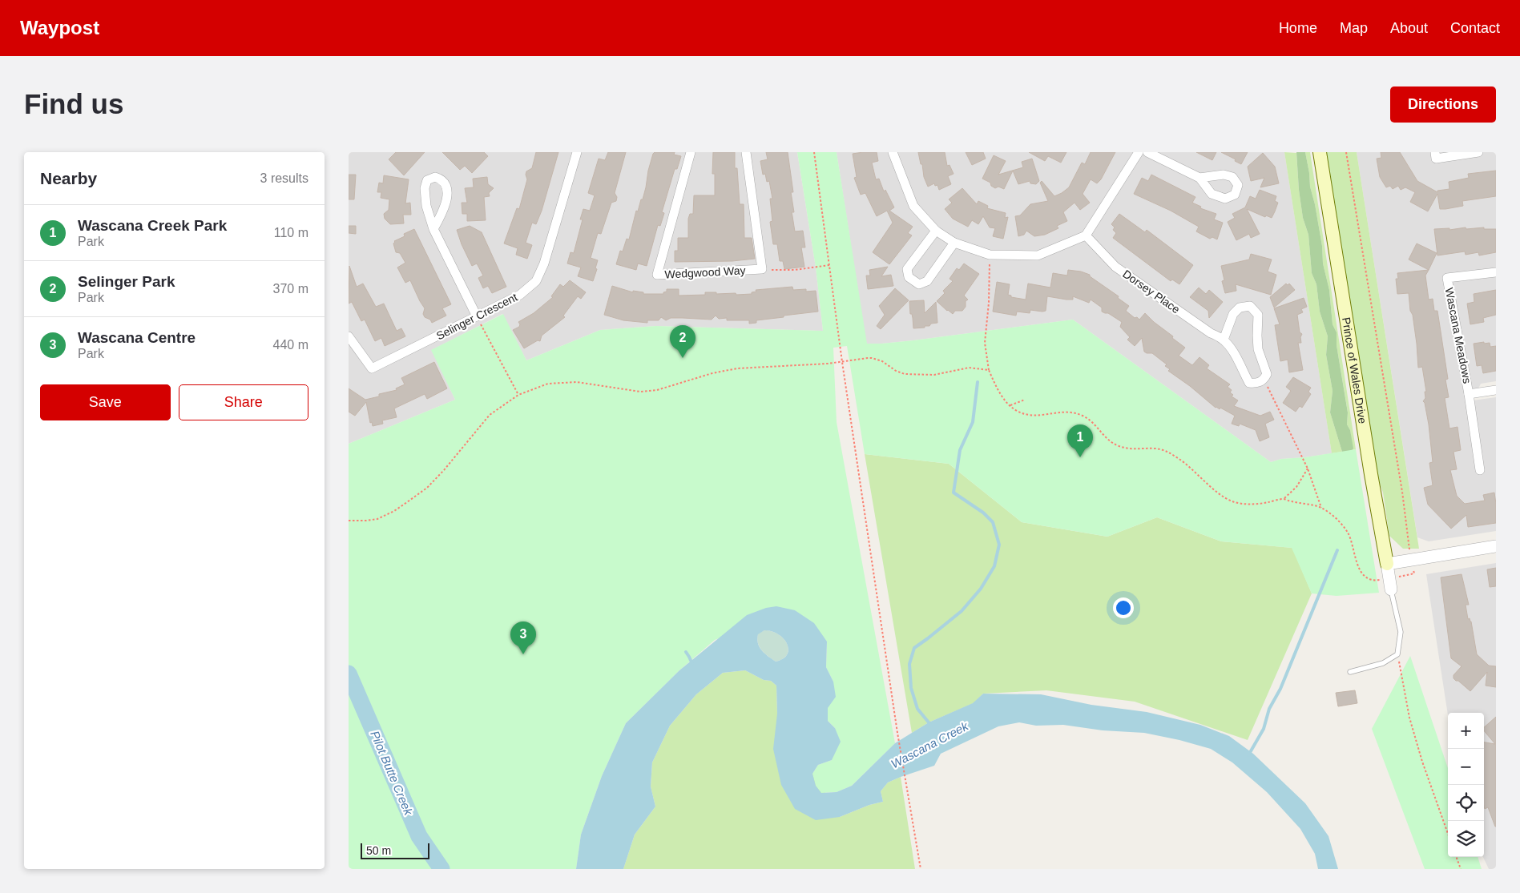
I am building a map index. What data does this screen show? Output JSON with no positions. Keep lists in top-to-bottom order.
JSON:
{
  "streets": {
    "main road": ["Prince of Wales Drive"],
    "street": [
      "Wedgwood Way",
      "Dorsey Place",
      "Selinger Crescent",
      "Wascana Meadows"
    ]
  },
  "water": ["Wascana Creek", "Pilot Butte Creek"],
  "scale_bar": "50 m",
  "page": {
    "header": "Waypost",
    "nav": [
      "Home",
      "Map",
      "About",
      "Contact"
    ],
    "buttons": [
      "Directions",
      ["Save", "Share"]
    ],
    "title": "Find us",
    "heading": ["Nearby", "3 results"],
    "list": [
      {
        "mark": "1",
        "name": "Wascana Creek Park",
        "note": "Park",
        "value": "110 m"
      },
      {
        "mark": "2",
        "name": "Selinger Park",
        "note": "Park",
        "value": "370 m"
      },
      {
        "mark": "3",
        "name": "Wascana Centre",
        "note": "Park",
        "value": "440 m"
      }
    ],
    "pins": ["2", "1", "3"],
    "map_buttons": ["+", "−"],
    "scale": "50 m"
  }
}
